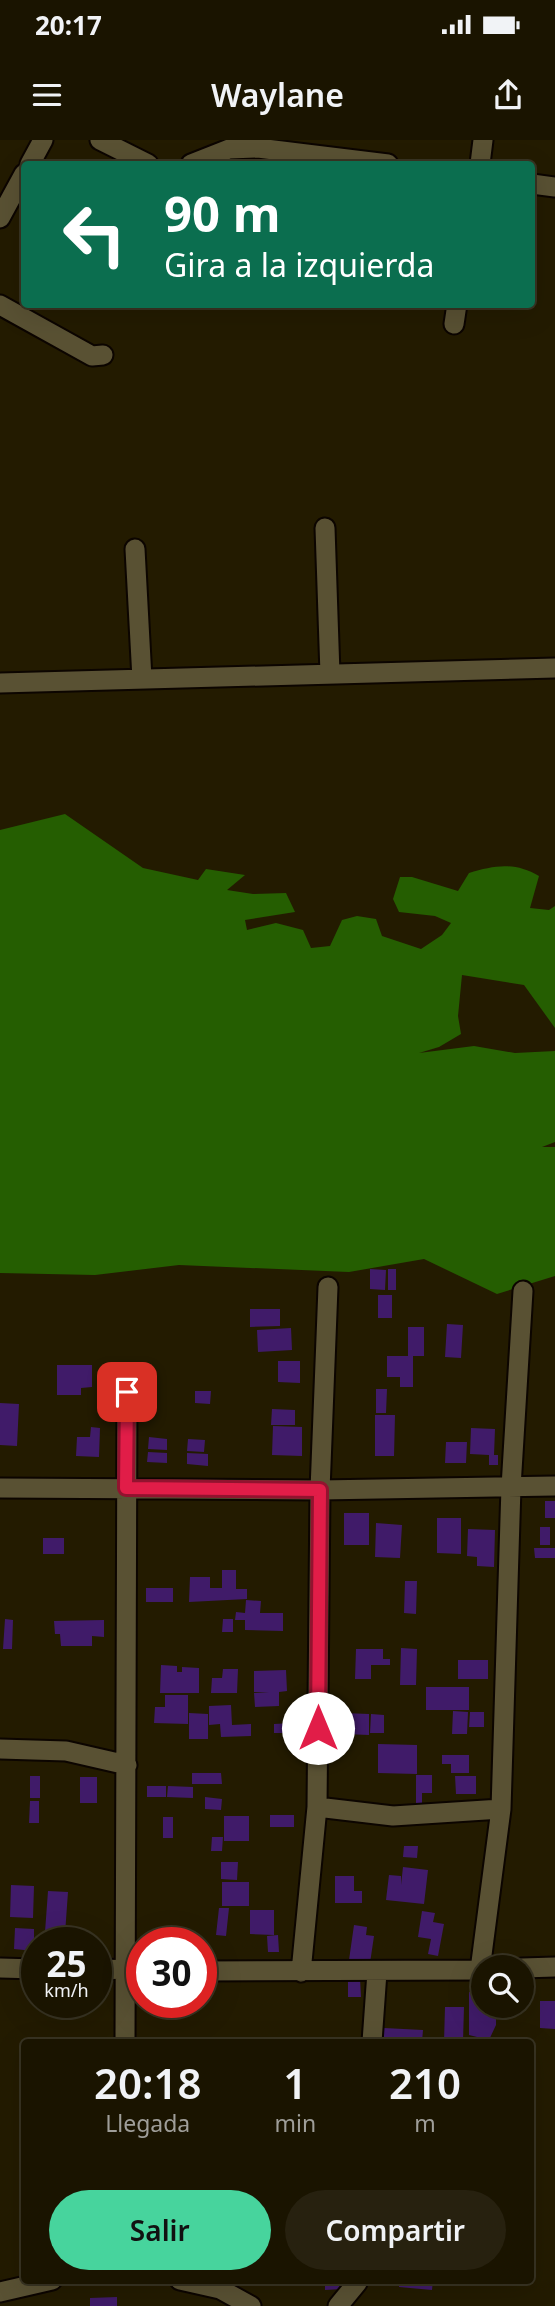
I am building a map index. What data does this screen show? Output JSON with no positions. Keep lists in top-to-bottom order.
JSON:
{
  "page": {
    "status": "20:17",
    "header": "Waylane",
    "turn": ["90 m", "Gira a la izquierda"],
    "speed": "25 km/h",
    "limit": "30",
    "eta": [
      "20:18",
      "Llegada",
      "1",
      "min",
      "210",
      "m"
    ],
    "buttons": ["Salir", "Compartir"]
  }
}
